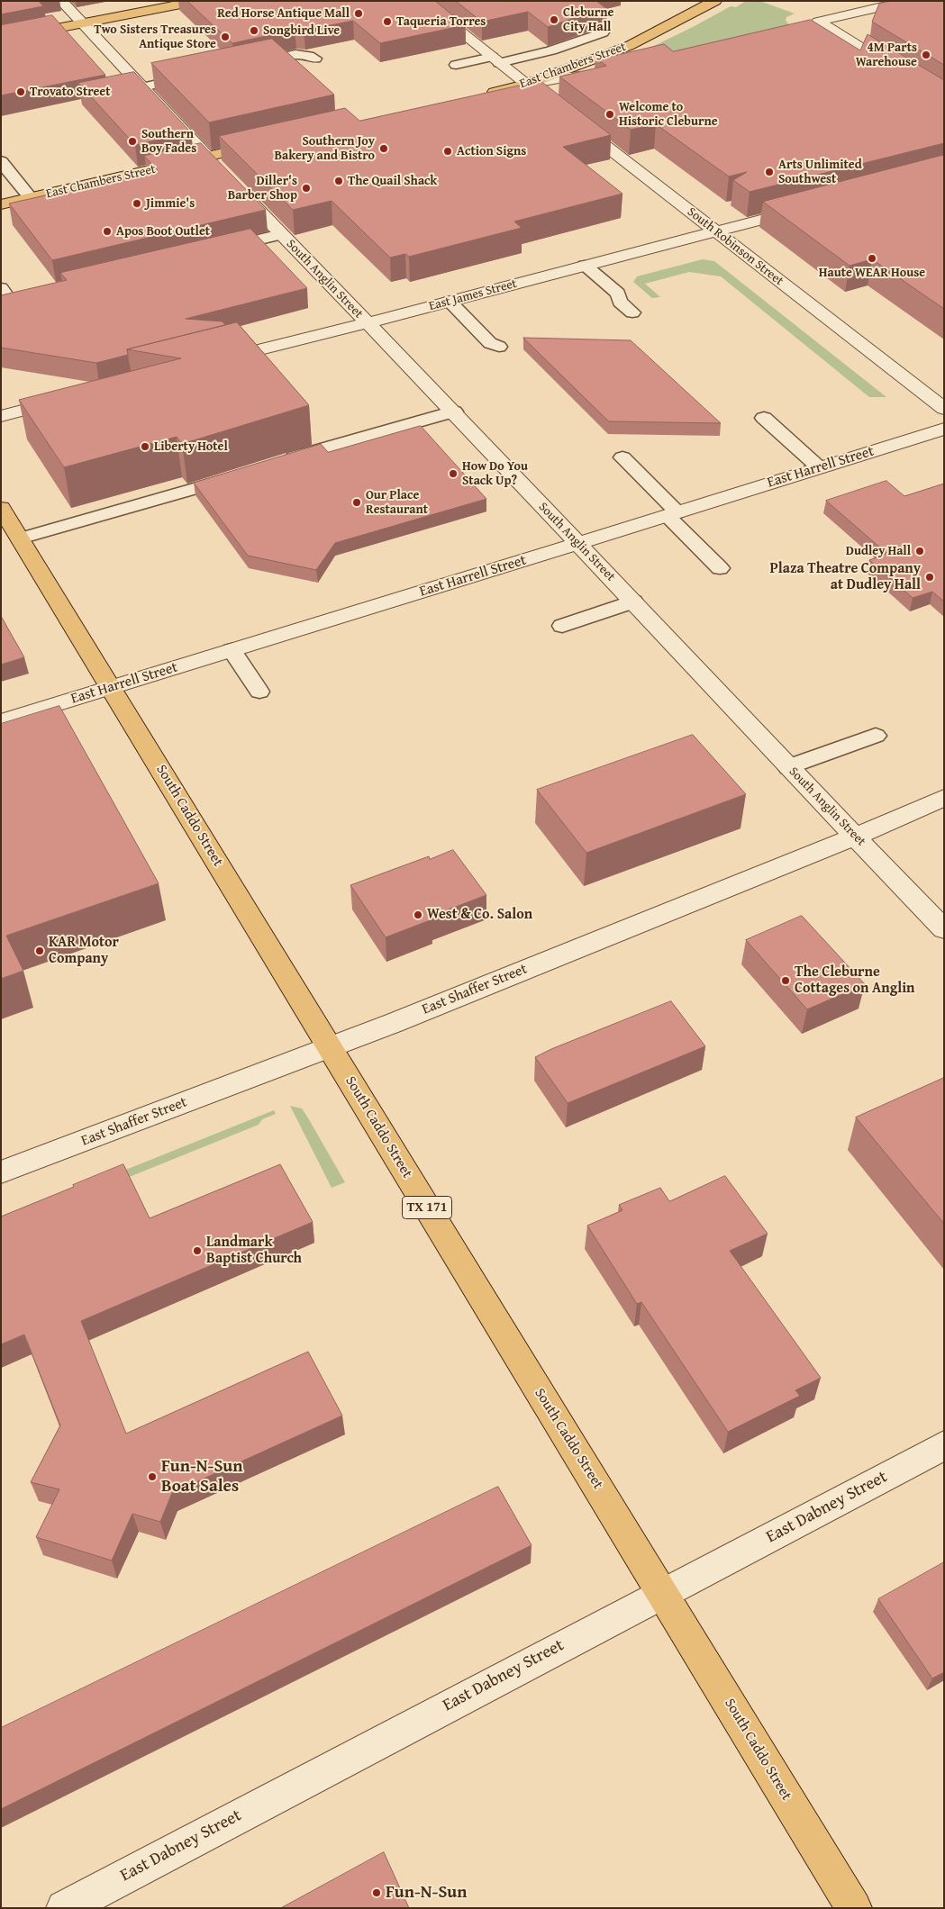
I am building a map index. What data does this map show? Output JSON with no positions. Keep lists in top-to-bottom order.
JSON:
{
  "streets": {
    "main road": ["East Chambers Street", "South Caddo Street", "TX 171"],
    "street": [
      "South Robinson Street",
      "South Anglin Street",
      "East James Street",
      "East Harrell Street",
      "East Shaffer Street",
      "East Dabney Street"
    ]
  },
  "crossings": [
    ["East Chambers Street", "South Anglin Street"],
    ["South Robinson Street", "East James Street"],
    ["South Anglin Street", "East James Street"],
    ["South Anglin Street", "East Harrell Street"],
    ["South Anglin Street", "East Shaffer Street"],
    ["East Harrell Street", "South Caddo Street"],
    ["South Caddo Street", "East Shaffer Street"],
    ["South Caddo Street", "East Dabney Street"]
  ],
  "places": [
    "Red Horse Antique Mall",
    "Cleburne City Hall",
    "Taqueria Torres",
    "Songbird Live",
    "Two Sisters Treasures Antique Store",
    "4M Parts Warehouse",
    "Trovato Street",
    "Welcome to Historic Cleburne",
    "Southern Boy Fades",
    "Southern Joy Bakery and Bistro",
    "Action Signs",
    "Arts Unlimited Southwest",
    "The Quail Shack",
    "Diller's Barber Shop",
    "Jimmie's",
    "Apos Boot Outlet",
    "Haute WEAR House",
    "Liberty Hotel",
    "How Do You Stack Up?",
    "Our Place Restaurant",
    "Dudley Hall",
    "Plaza Theatre Company at Dudley Hall",
    "West & Co. Salon",
    "KAR Motor Company",
    "The Cleburne Cottages on Anglin",
    "Landmark Baptist Church",
    "Fun-N-Sun Boat Sales",
    "Fun-N-Sun"
  ]
}
